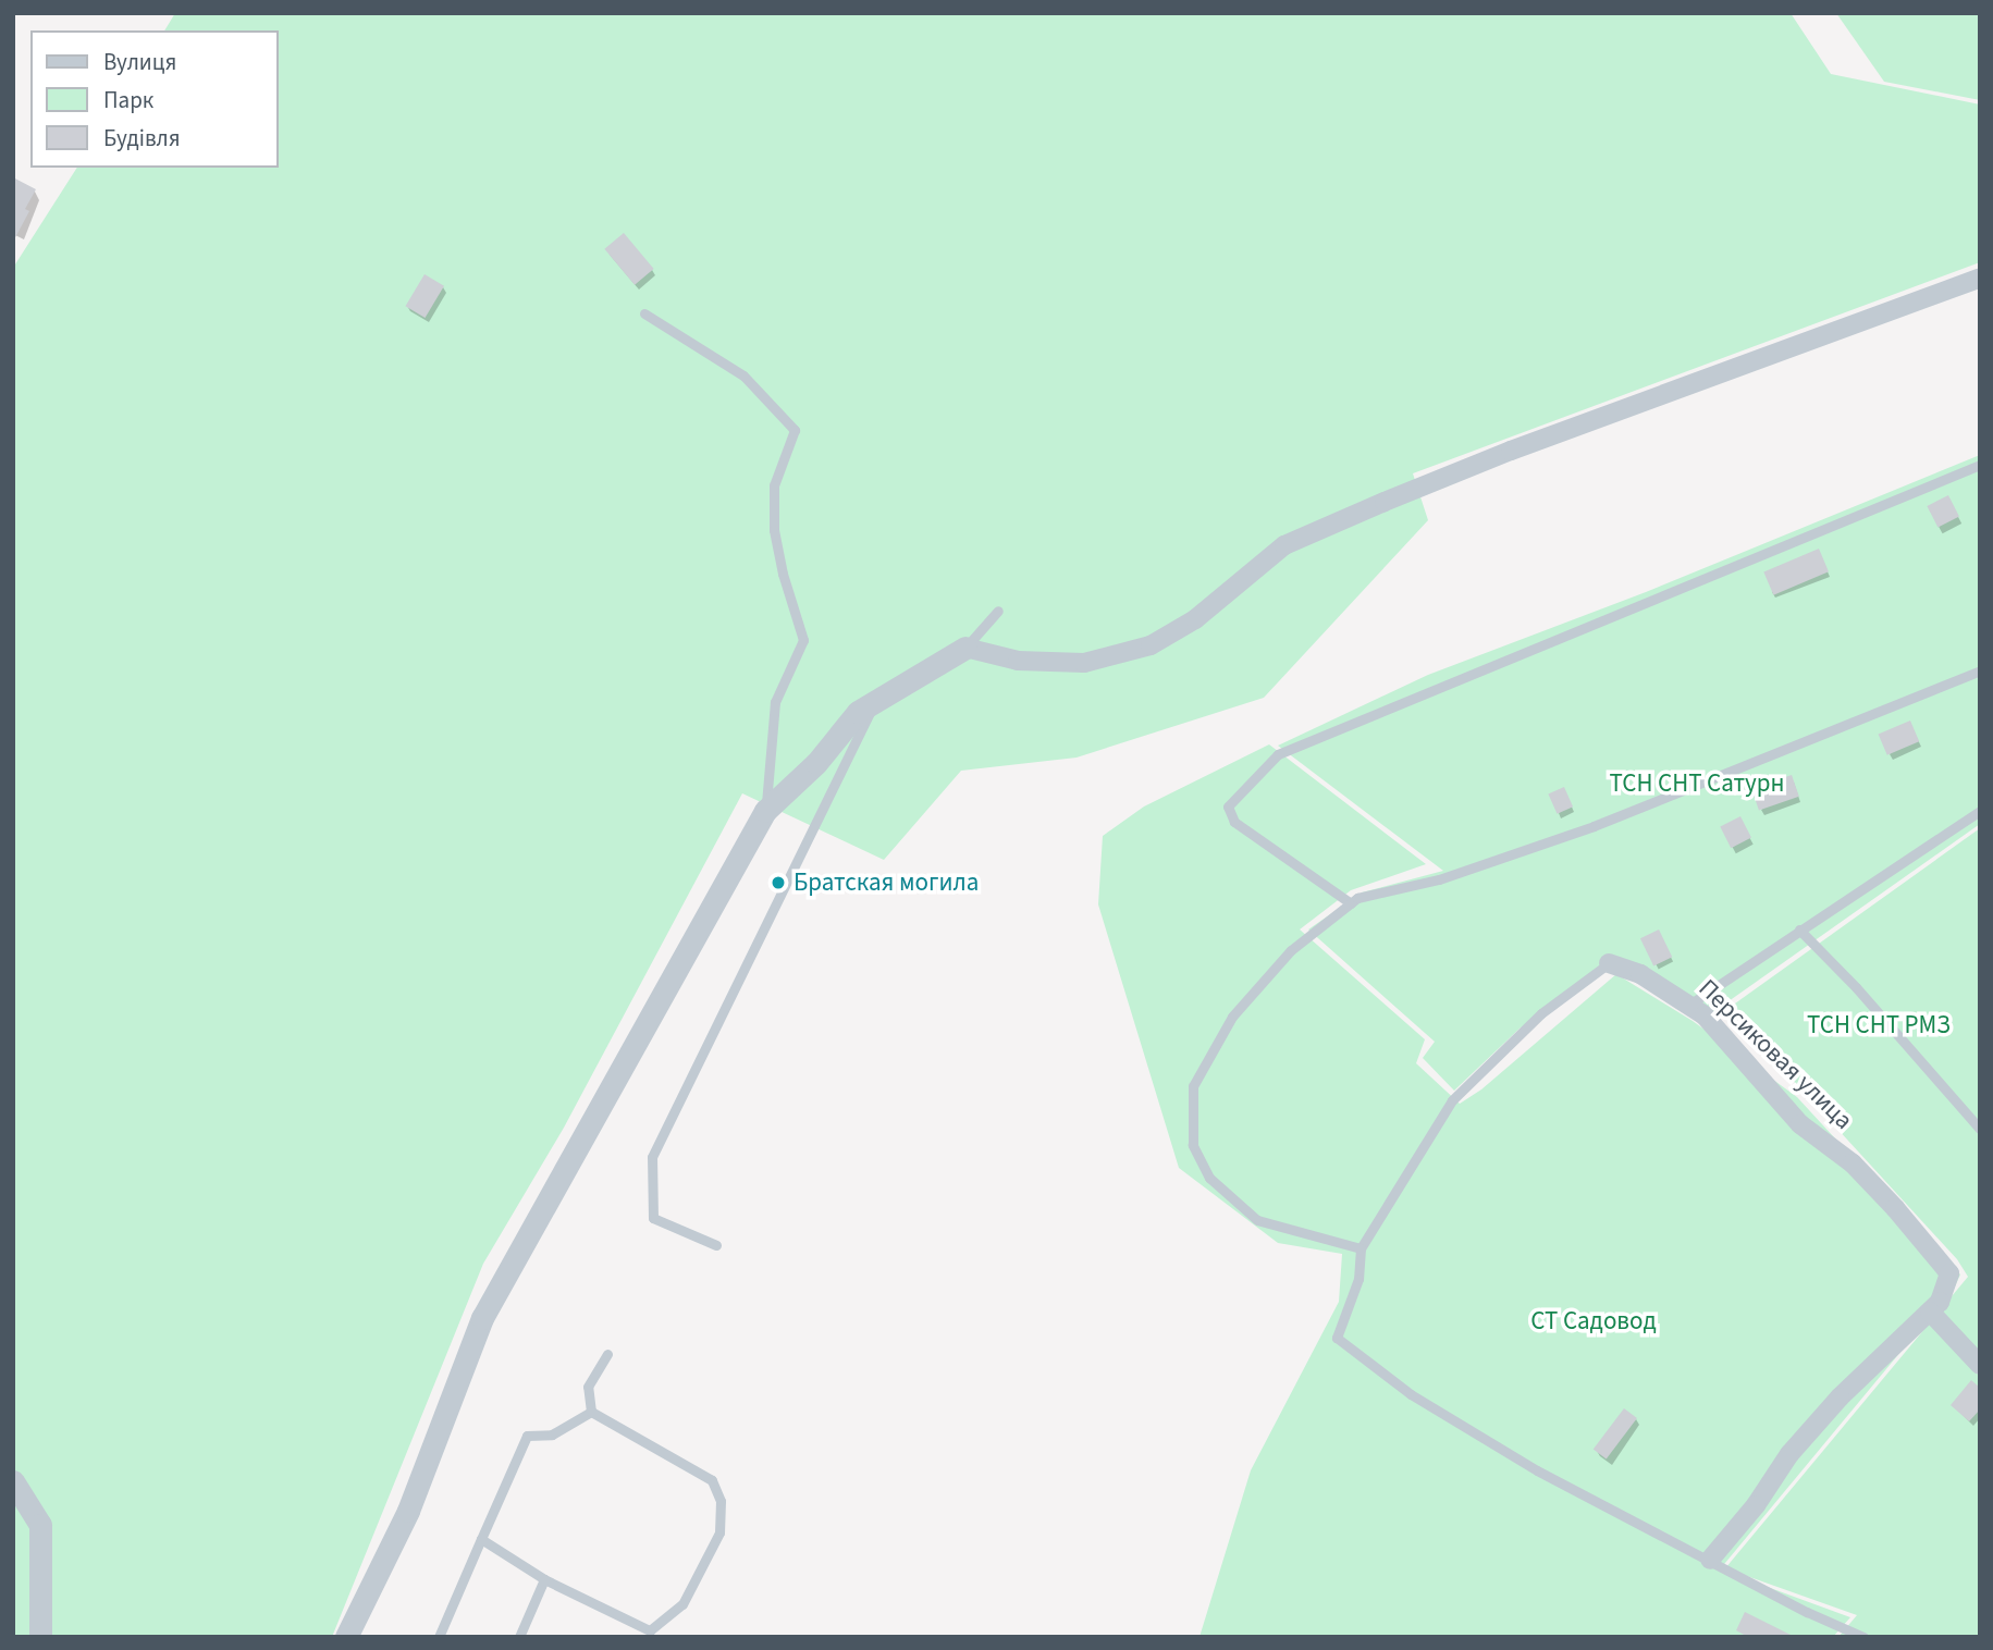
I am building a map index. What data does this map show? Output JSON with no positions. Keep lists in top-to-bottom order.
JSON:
{
  "streets": {
    "street": ["Персиковая улица"]
  },
  "parks": ["ТСН СНТ Сатурн", "ТСН СНТ РМЗ", "СТ Садовод"],
  "places": ["Братская могила"],
  "legend": ["Вулиця", "Парк", "Будівля"]
}
